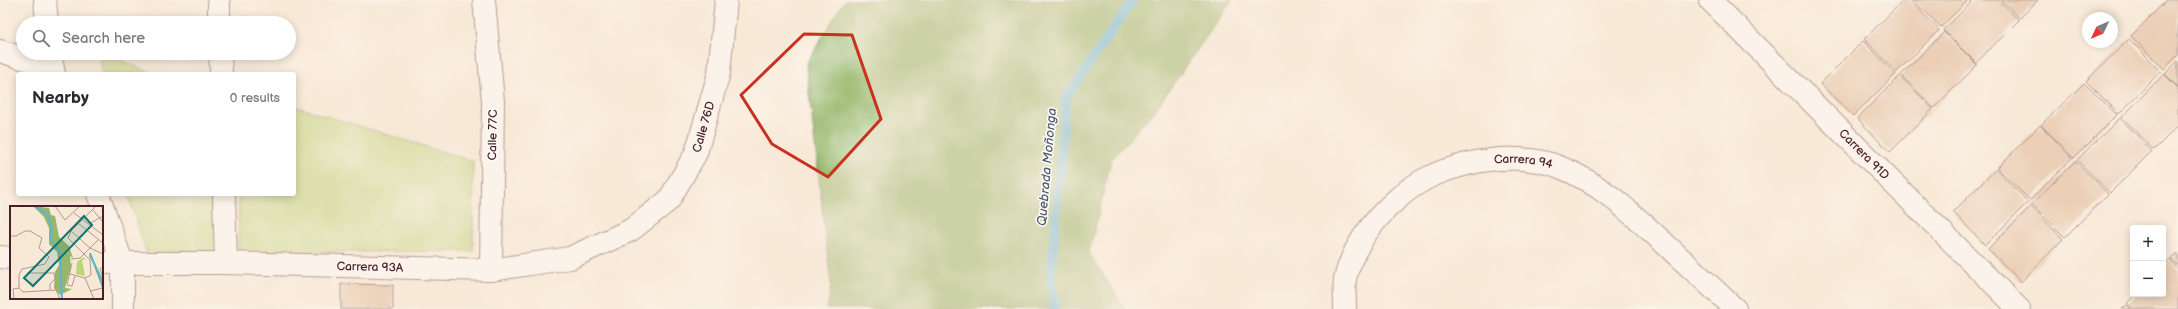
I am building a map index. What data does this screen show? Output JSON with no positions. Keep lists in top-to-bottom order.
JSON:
{
  "streets": {
    "street": [
      "Calle 76D",
      "Calle 77C",
      "Carrera 91D",
      "Carrera 94",
      "Carrera 93A"
    ]
  },
  "crossings": [
    ["Calle 76D", "Carrera 93A"],
    ["Calle 77C", "Carrera 93A"]
  ],
  "water": ["Quebrada Moñonga"],
  "north": "bottom left",
  "page": {
    "search": "Search here",
    "heading": ["Nearby", "0 results"],
    "map_buttons": ["+", "−"]
  }
}
